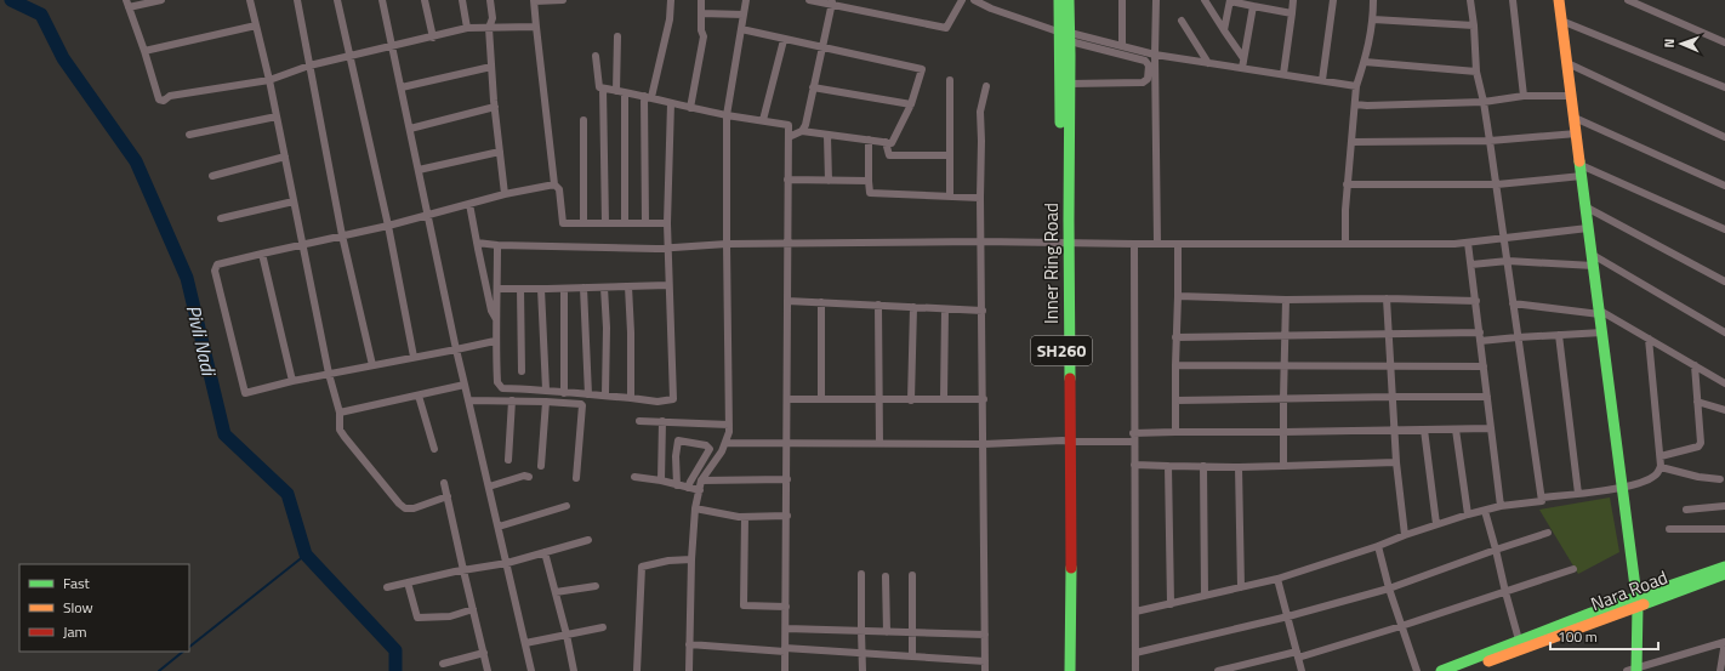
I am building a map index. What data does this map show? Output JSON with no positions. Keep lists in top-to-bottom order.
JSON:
{
  "streets": {
    "main road": ["Inner Ring Road", "Nara Road"]
  },
  "water": ["Pivli Nadi"],
  "legend": ["Fast", "Slow", "Jam"],
  "scale_bar": "100 m",
  "north": "left"
}
